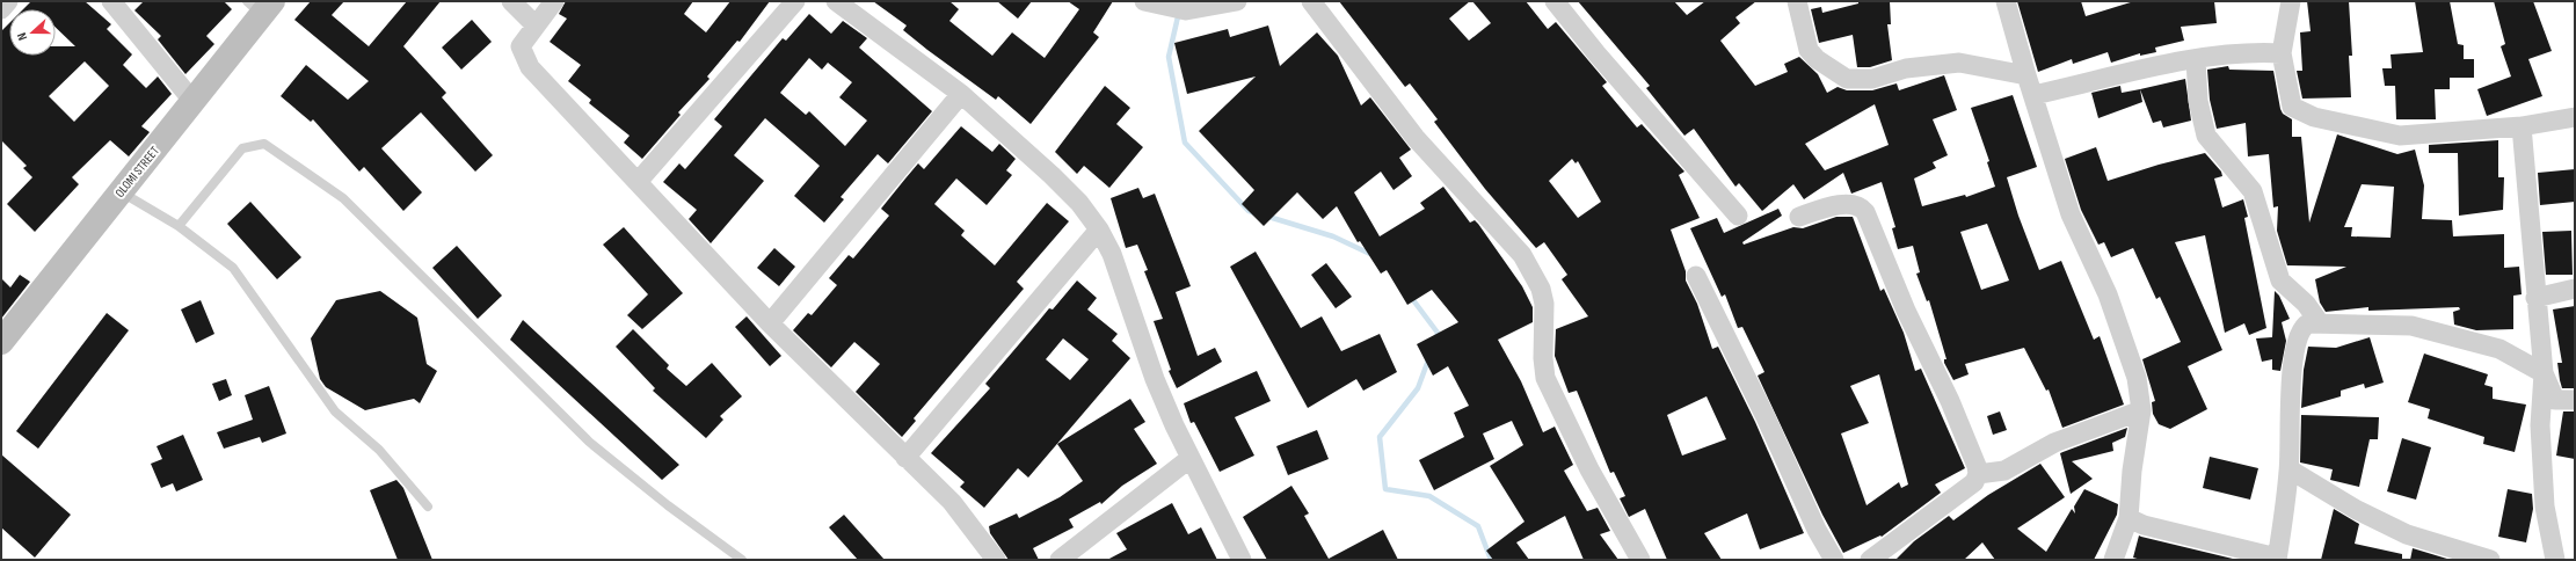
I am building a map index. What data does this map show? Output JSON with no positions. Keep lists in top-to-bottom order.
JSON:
{
  "streets": {
    "main road": ["OLOMI STREET"]
  },
  "north": "left"
}
